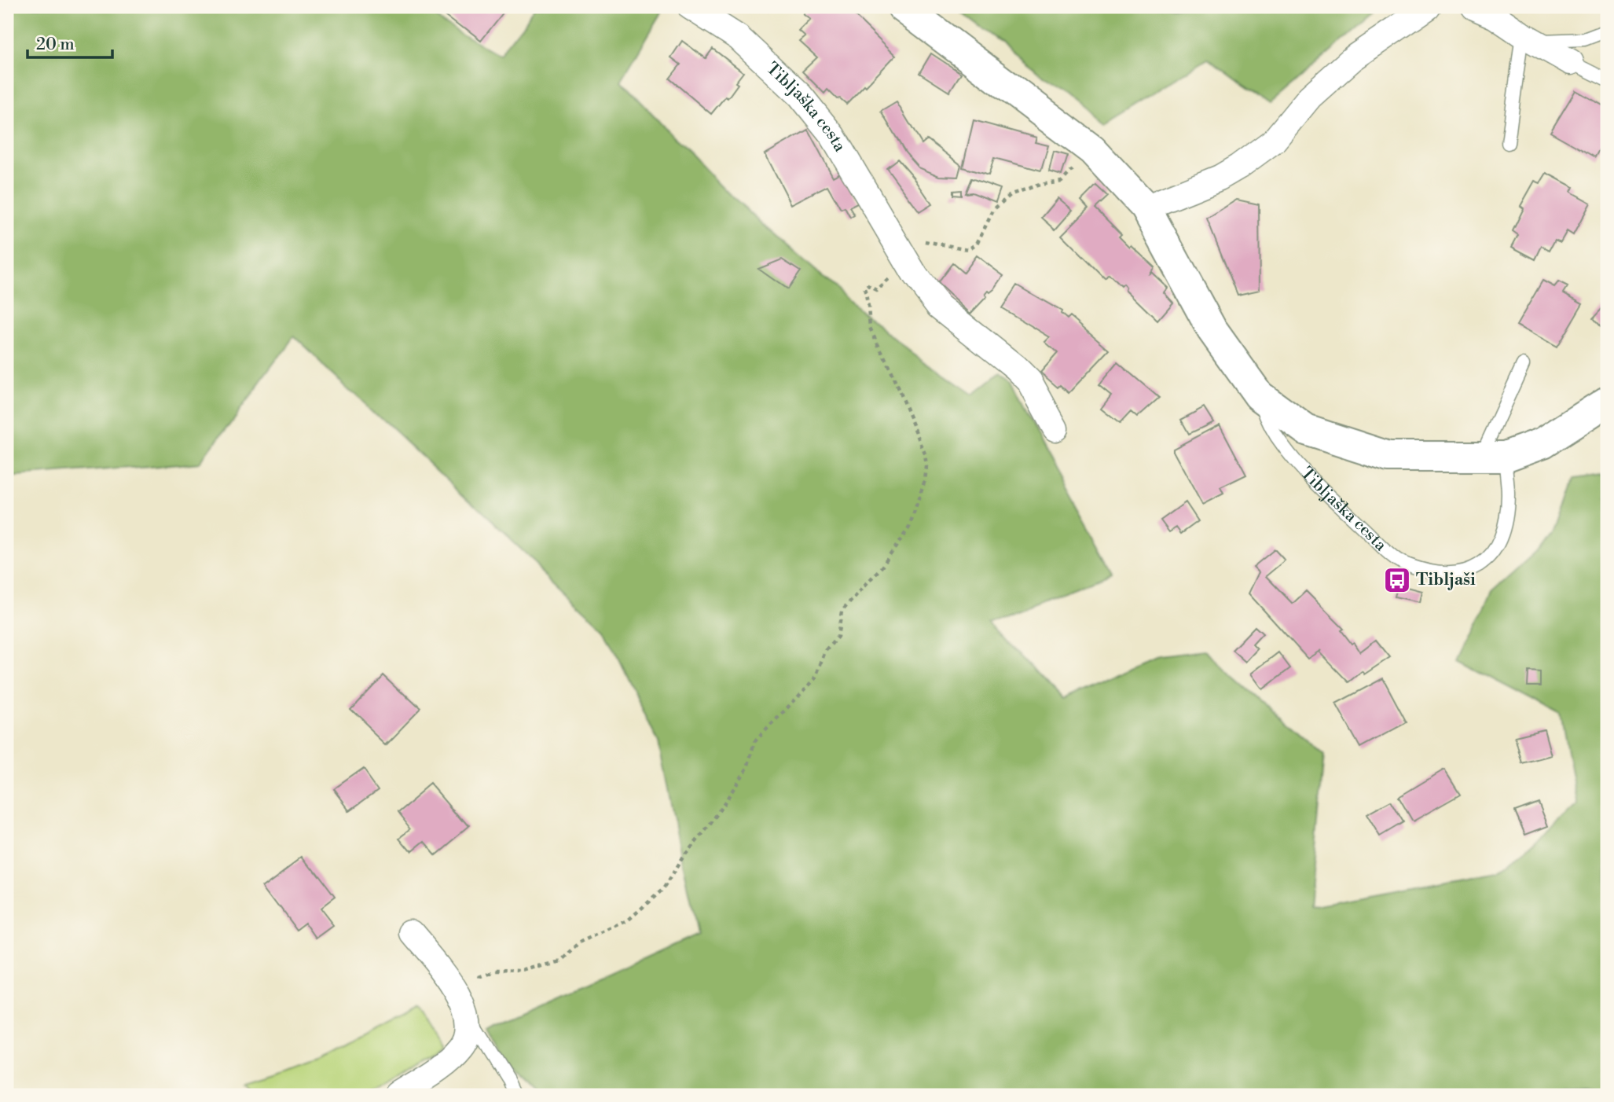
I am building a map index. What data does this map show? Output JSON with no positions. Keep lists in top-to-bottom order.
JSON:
{
  "streets": {
    "street": ["Tibljaška cesta"]
  },
  "places": {
    "bus stop": ["Tibljaši"]
  },
  "scale_bar": "20 m"
}
